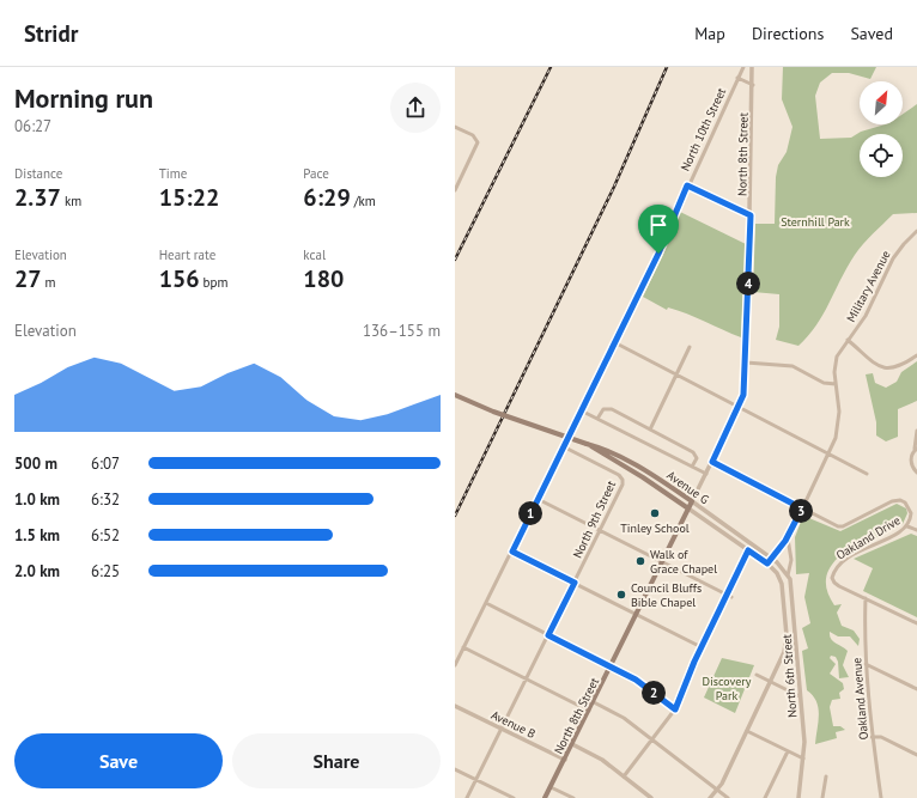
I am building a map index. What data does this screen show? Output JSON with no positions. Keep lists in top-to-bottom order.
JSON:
{
  "streets": {
    "main road": ["North 8th Street", "Avenue G"],
    "street": [
      "North 10th Street",
      "Military Avenue",
      "North 9th Street",
      "Oakland Drive",
      "North 6th Street",
      "Oakland Avenue",
      "Avenue B"
    ]
  },
  "crossings": [
    ["North 10th Street", "North 9th Street"],
    ["North 8th Street", "Avenue G"],
    ["North 8th Street", "Oakland Drive"],
    ["North 8th Street", "Avenue B"],
    ["Military Avenue", "Avenue G"],
    ["Military Avenue", "Oakland Drive"],
    ["Military Avenue", "North 6th Street"],
    ["Avenue G", "North 6th Street"],
    ["North 9th Street", "Avenue B"],
    ["Oakland Drive", "Oakland Avenue"]
  ],
  "parks": ["Sternhill Park", "Discovery Park"],
  "places": ["Tinley School", "Walk of Grace Chapel", "Council Bluffs Bible Chapel"],
  "north": "top right",
  "page": {
    "header": "Stridr",
    "nav": ["Map", "Directions", "Saved"],
    "heading": ["Morning run", "06:27"],
    "stats": [
      ["Distance", "2.37 km"],
      ["Time", "15:22"],
      ["Pace", "6:29 /km"],
      ["Elevation", "27 m"],
      ["Heart rate", "156 bpm"],
      ["kcal", "180"]
    ],
    "pins": [
      "4",
      "3",
      "1",
      "2"
    ],
    "chart": ["Elevation", "136–155 m"],
    "list": [
      {
        "name": "500 m",
        "note": "6:07"
      },
      {
        "name": "1.0 km",
        "note": "6:32"
      },
      {
        "name": "1.5 km",
        "note": "6:52"
      },
      {
        "name": "2.0 km",
        "note": "6:25"
      }
    ],
    "buttons": ["Save", "Share"]
  }
}
